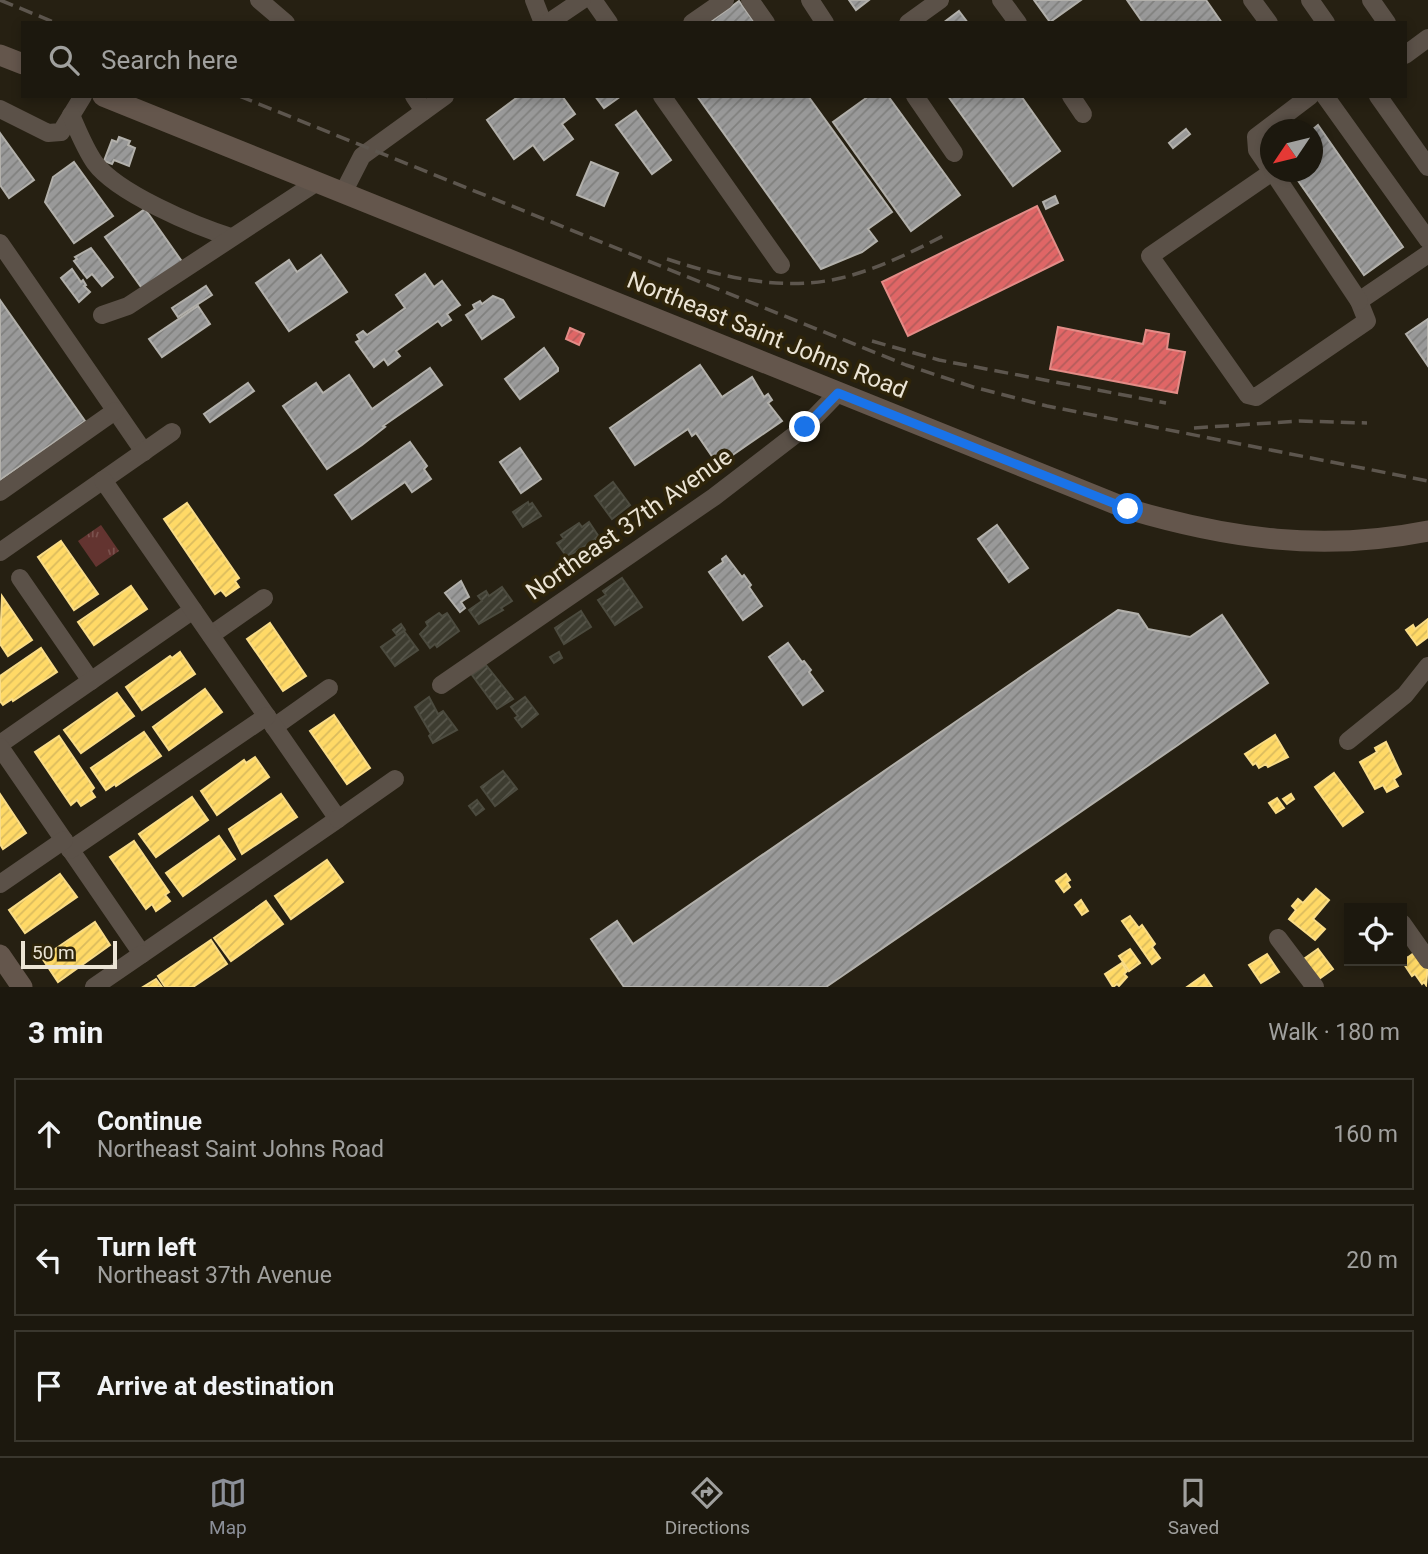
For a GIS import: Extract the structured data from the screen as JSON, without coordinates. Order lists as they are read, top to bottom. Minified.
{"streets":{"main road":["Northeast Saint Johns Road"],"street":["Northeast 37th Avenue"]},"crossings":[["Northeast Saint Johns Road","Northeast 37th Avenue"]],"scale_bar":"50 m","north":"bottom left","page":{"search":"Search here","scale":"50 m","heading":["3 min","Walk · 180 m"],"list":[["Continue","Northeast Saint Johns Road","160 m"],["Turn left","Northeast 37th Avenue","20 m"],"Arrive at destination"],"nav":["Map","Directions","Saved"]}}
